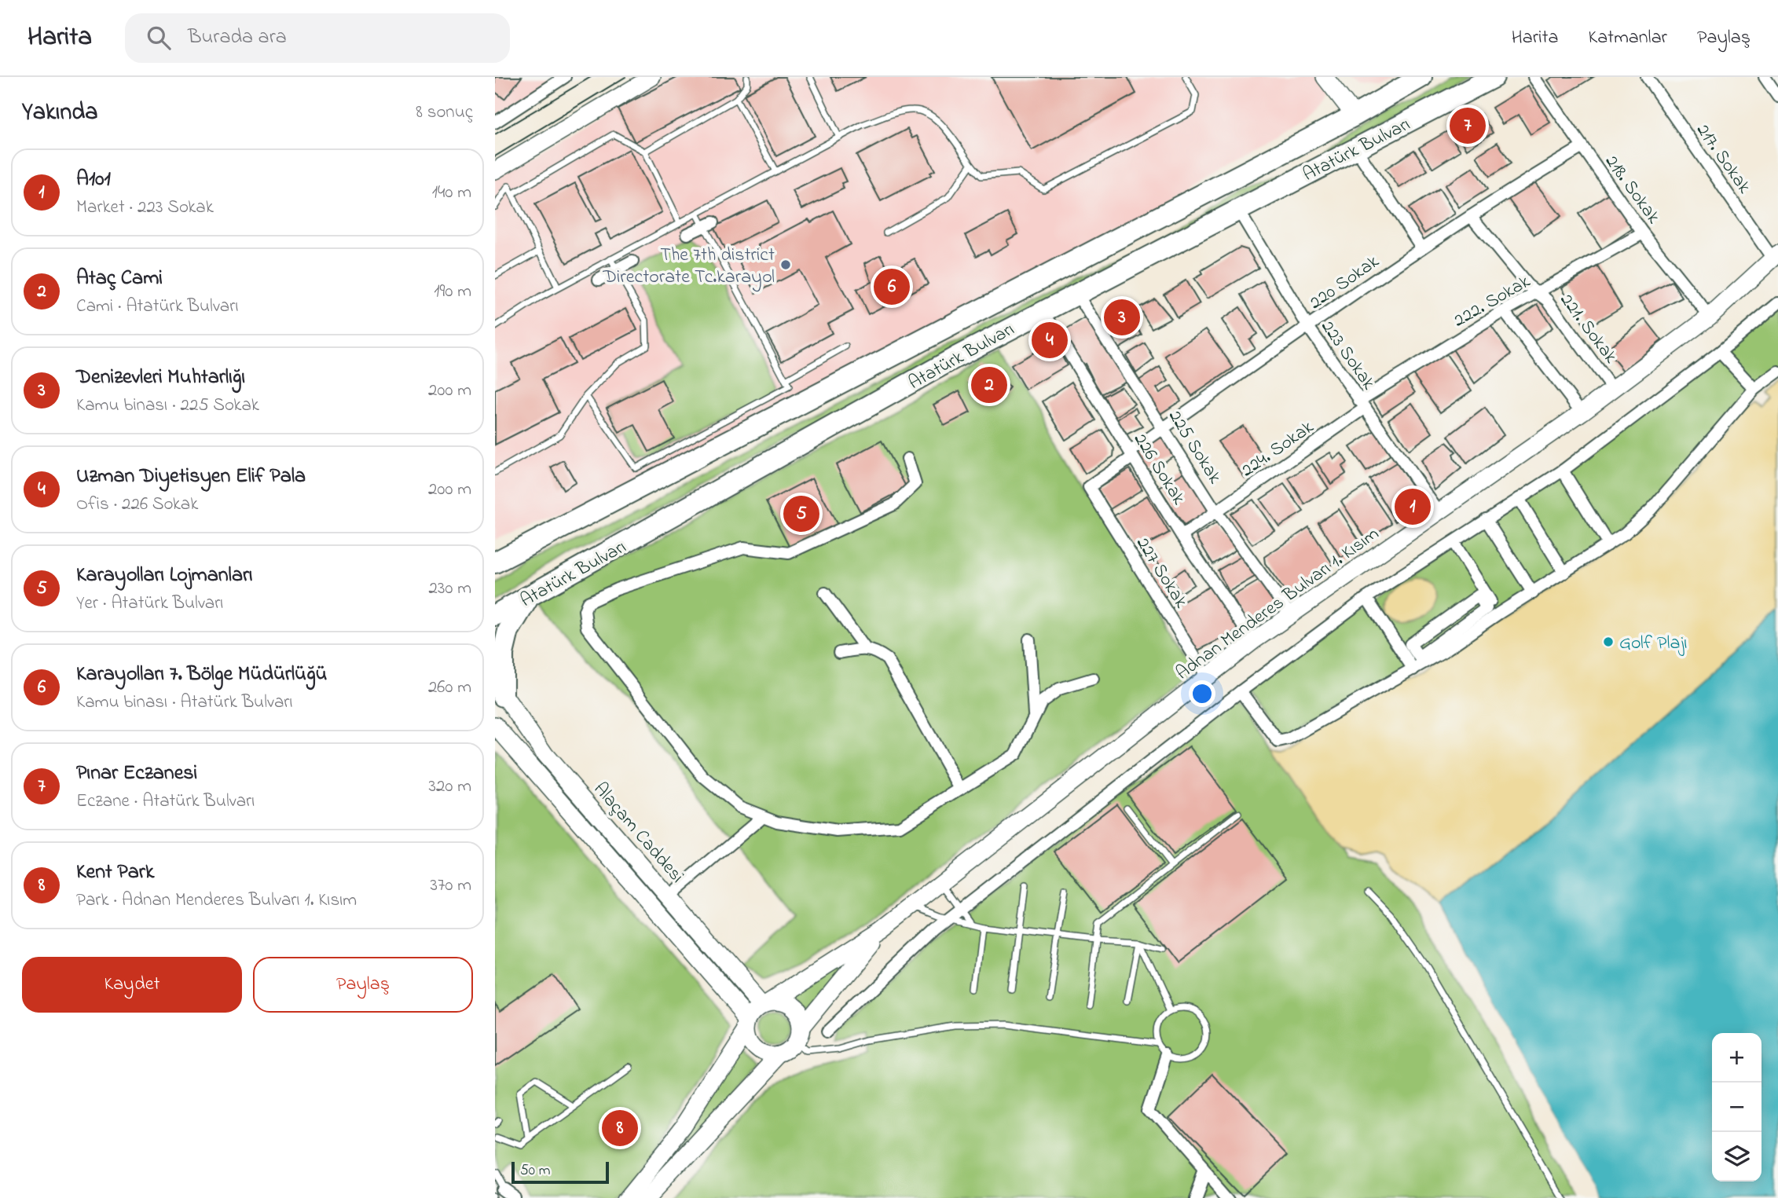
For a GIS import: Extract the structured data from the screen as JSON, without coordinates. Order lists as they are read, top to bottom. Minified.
{"streets":{"highway":["Atatürk Bulvarı"],"main road":["Adnan Menderes Bulvarı 1. Kısım","Alaçam Caddesi"],"street":["217. Sokak","218. Sokak","220 Sokak","222. Sokak","221. Sokak","223 Sokak","225 Sokak","224. Sokak","226 Sokak","227 Sokak"]},"crossings":[["Atatürk Bulvarı","223 Sokak"],["Atatürk Bulvarı","225 Sokak"],["Atatürk Bulvarı","226 Sokak"],["217. Sokak","Adnan Menderes Bulvarı 1. Kısım"],["218. Sokak","220 Sokak"],["218. Sokak","222. Sokak"],["218. Sokak","Adnan Menderes Bulvarı 1. Kısım"],["220 Sokak","221. Sokak"],["220 Sokak","223 Sokak"],["220 Sokak","225 Sokak"],["220 Sokak","226 Sokak"],["220 Sokak","227 Sokak"],["222. Sokak","221. Sokak"],["222. Sokak","223 Sokak"],["222. Sokak","224. Sokak"],["221. Sokak","Adnan Menderes Bulvarı 1. Kısım"],["223 Sokak","224. Sokak"],["223 Sokak","Adnan Menderes Bulvarı 1. Kısım"],["225 Sokak","224. Sokak"],["225 Sokak","Adnan Menderes Bulvarı 1. Kısım"],["224. Sokak","226 Sokak"],["226 Sokak","Adnan Menderes Bulvarı 1. Kısım"],["227 Sokak","Adnan Menderes Bulvarı 1. Kısım"],["Adnan Menderes Bulvarı 1. Kısım","Alaçam Caddesi"]],"places":["The 7th district Directorate Tc.karayol","Golf Plajı"],"scale_bar":"50 m","page":{"header":"Harita","search":"Burada ara","nav":["Harita","Katmanlar","Paylaş"],"heading":["Yakında","8 sonuç"],"pins":["7","6","3","4","2","1","5","8"],"list":[{"mark":"1","name":"A101","note":"Market · 223 Sokak","value":"140 m"},{"mark":"2","name":"Ataç Cami","note":"Cami · Atatürk Bulvarı","value":"190 m"},{"mark":"3","name":"Denizevleri Muhtarlığı","note":"Kamu binası · 225 Sokak","value":"200 m"},{"mark":"4","name":"Uzman Diyetisyen Elif Pala","note":"Ofis · 226 Sokak","value":"200 m"},{"mark":"5","name":"Karayolları Lojmanları","note":"Yer · Atatürk Bulvarı","value":"230 m"},{"mark":"6","name":"Karayolları 7. Bölge Müdürlüğü","note":"Kamu binası · Atatürk Bulvarı","value":"260 m"},{"mark":"7","name":"Pınar Eczanesi","note":"Eczane · Atatürk Bulvarı","value":"320 m"},{"mark":"8","name":"Kent Park","note":"Park · Adnan Menderes Bulvarı 1. Kısım","value":"370 m"}],"buttons":["Kaydet","Paylaş"],"map_buttons":["+","−"],"scale":"50 m"}}
